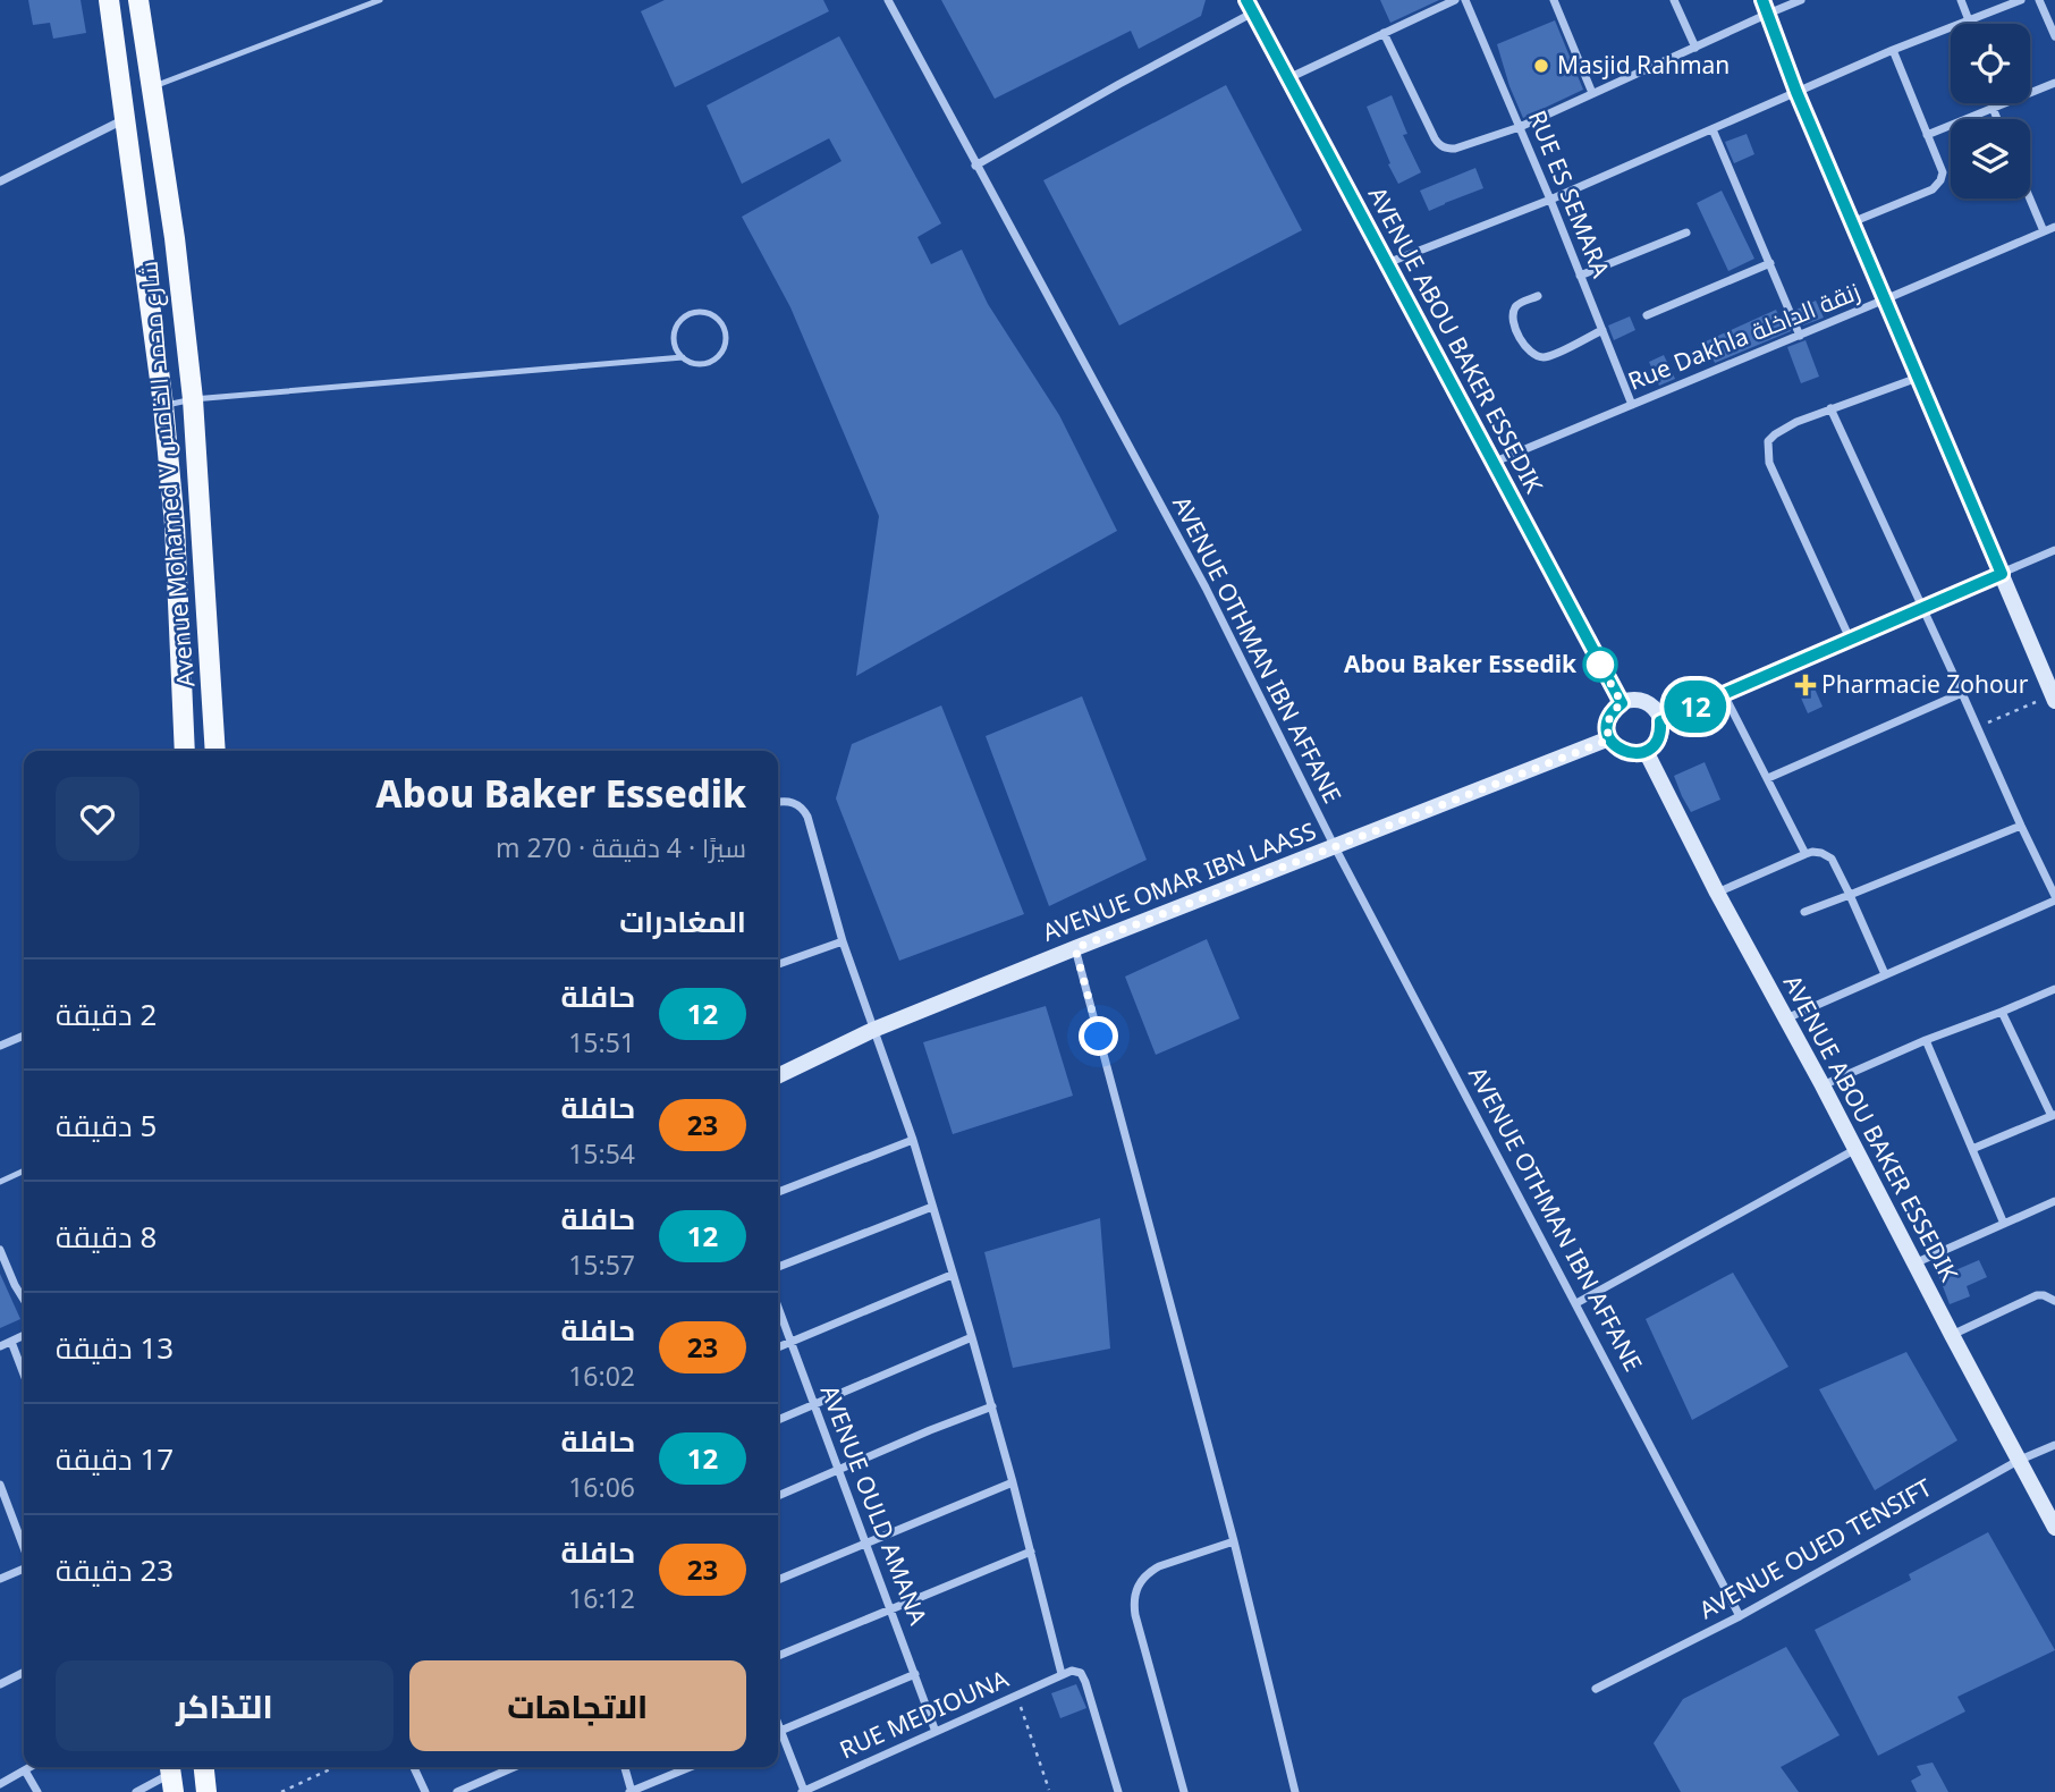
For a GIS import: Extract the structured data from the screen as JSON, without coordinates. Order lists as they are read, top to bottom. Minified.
{"streets":{"main road":["Avenue Mohamed V شارع محمد الخامس"],"street":["RUE ES SEMARA","Rue Dakhla زنقة الداخلة","AVENUE ABOU BAKER ESSEDIK","AVENUE OTHMAN IBN AFFANE","AVENUE OMAR IBN LAASS","AVENUE OULD AMANA","AVENUE OUED TENSIFT","RUE MEDIOUNA"]},"crossings":[["RUE ES SEMARA","Rue Dakhla زنقة الداخلة"],["Rue Dakhla زنقة الداخلة","AVENUE ABOU BAKER ESSEDIK"],["AVENUE ABOU BAKER ESSEDIK","AVENUE OMAR IBN LAASS"],["AVENUE ABOU BAKER ESSEDIK","AVENUE OUED TENSIFT"],["AVENUE OTHMAN IBN AFFANE","AVENUE OMAR IBN LAASS"],["AVENUE OTHMAN IBN AFFANE","AVENUE OUED TENSIFT"],["AVENUE OULD AMANA","RUE MEDIOUNA"]],"places":{"other":["Masjid Rahman","Abou Baker Essedik"],"health":["Pharmacie Zohour"]},"lines":["bus line 12"],"page":{"on_map":"12","heading":[["Abou Baker Essedik","سيرًا · 4 دقيقة · 270 m"],"المغادرات"],"list":[{"mark":"12","name":"حافلة","note":"15:51","value":"2 دقيقة"},{"mark":"23","name":"حافلة","note":"15:54","value":"5 دقيقة"},{"mark":"12","name":"حافلة","note":"15:57","value":"8 دقيقة"},{"mark":"23","name":"حافلة","note":"16:02","value":"13 دقيقة"},{"mark":"12","name":"حافلة","note":"16:06","value":"17 دقيقة"},{"mark":"23","name":"حافلة","note":"16:12","value":"23 دقيقة"}],"buttons":["الاتجاهات","التذاكر"]}}
